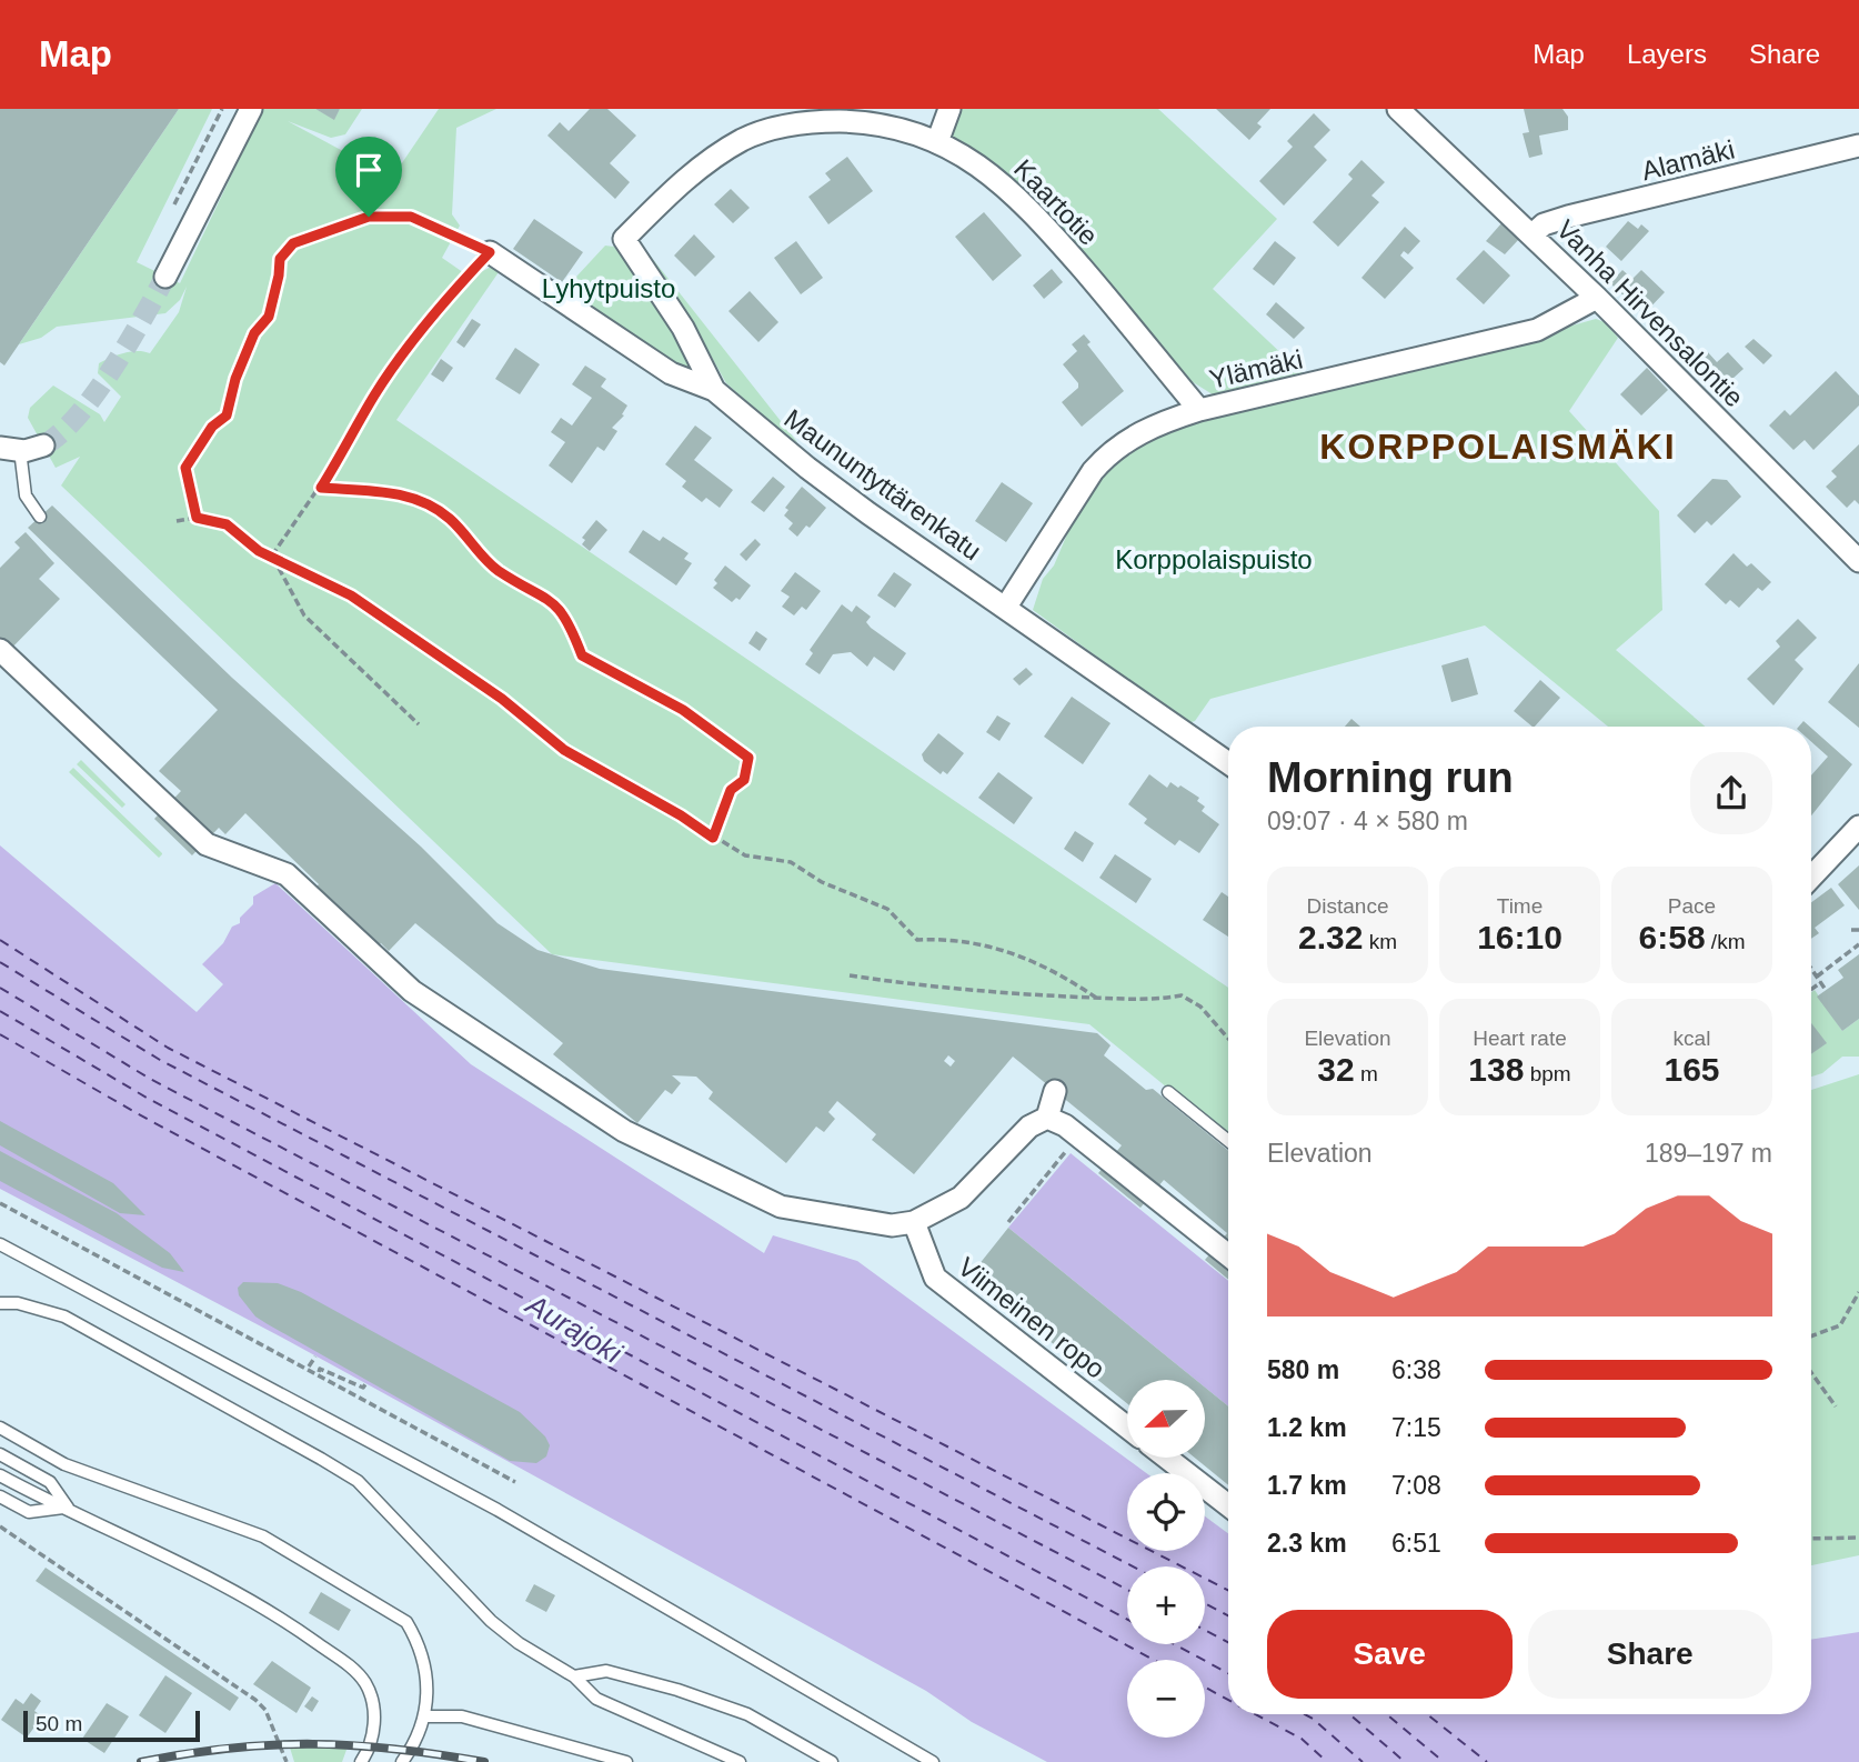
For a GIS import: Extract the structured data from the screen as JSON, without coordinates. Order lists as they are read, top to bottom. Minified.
{"streets":{"street":["Alamäki","Kaartotie","Vanha Hirvensalontie","Ylämäki","Maununtyttärenkatu","Viimeinen ropo"]},"crossings":[["Alamäki","Vanha Hirvensalontie"],["Kaartotie","Ylämäki"],["Kaartotie","Maununtyttärenkatu"],["Vanha Hirvensalontie","Ylämäki"],["Ylämäki","Maununtyttärenkatu"]],"districts":["KORPPOLAISMÄKI"],"water":["Aurajoki"],"parks":["Lyhytpuisto","Korppolaispuisto"],"scale_bar":"50 m","north":"left","page":{"header":"Map","nav":["Map","Layers","Share"],"heading":["Morning run","09:07 · 4 × 580 m"],"stats":[["Distance","2.32 km"],["Time","16:10"],["Pace","6:58 /km"],["Elevation","32 m"],["Heart rate","138 bpm"],["kcal","165"]],"chart":["Elevation","189–197 m"],"list":[{"name":"580 m","note":"6:38"},{"name":"1.2 km","note":"7:15"},{"name":"1.7 km","note":"7:08"},{"name":"2.3 km","note":"6:51"}],"map_buttons":["+","−"],"buttons":["Save","Share"],"scale":"50 m"}}
